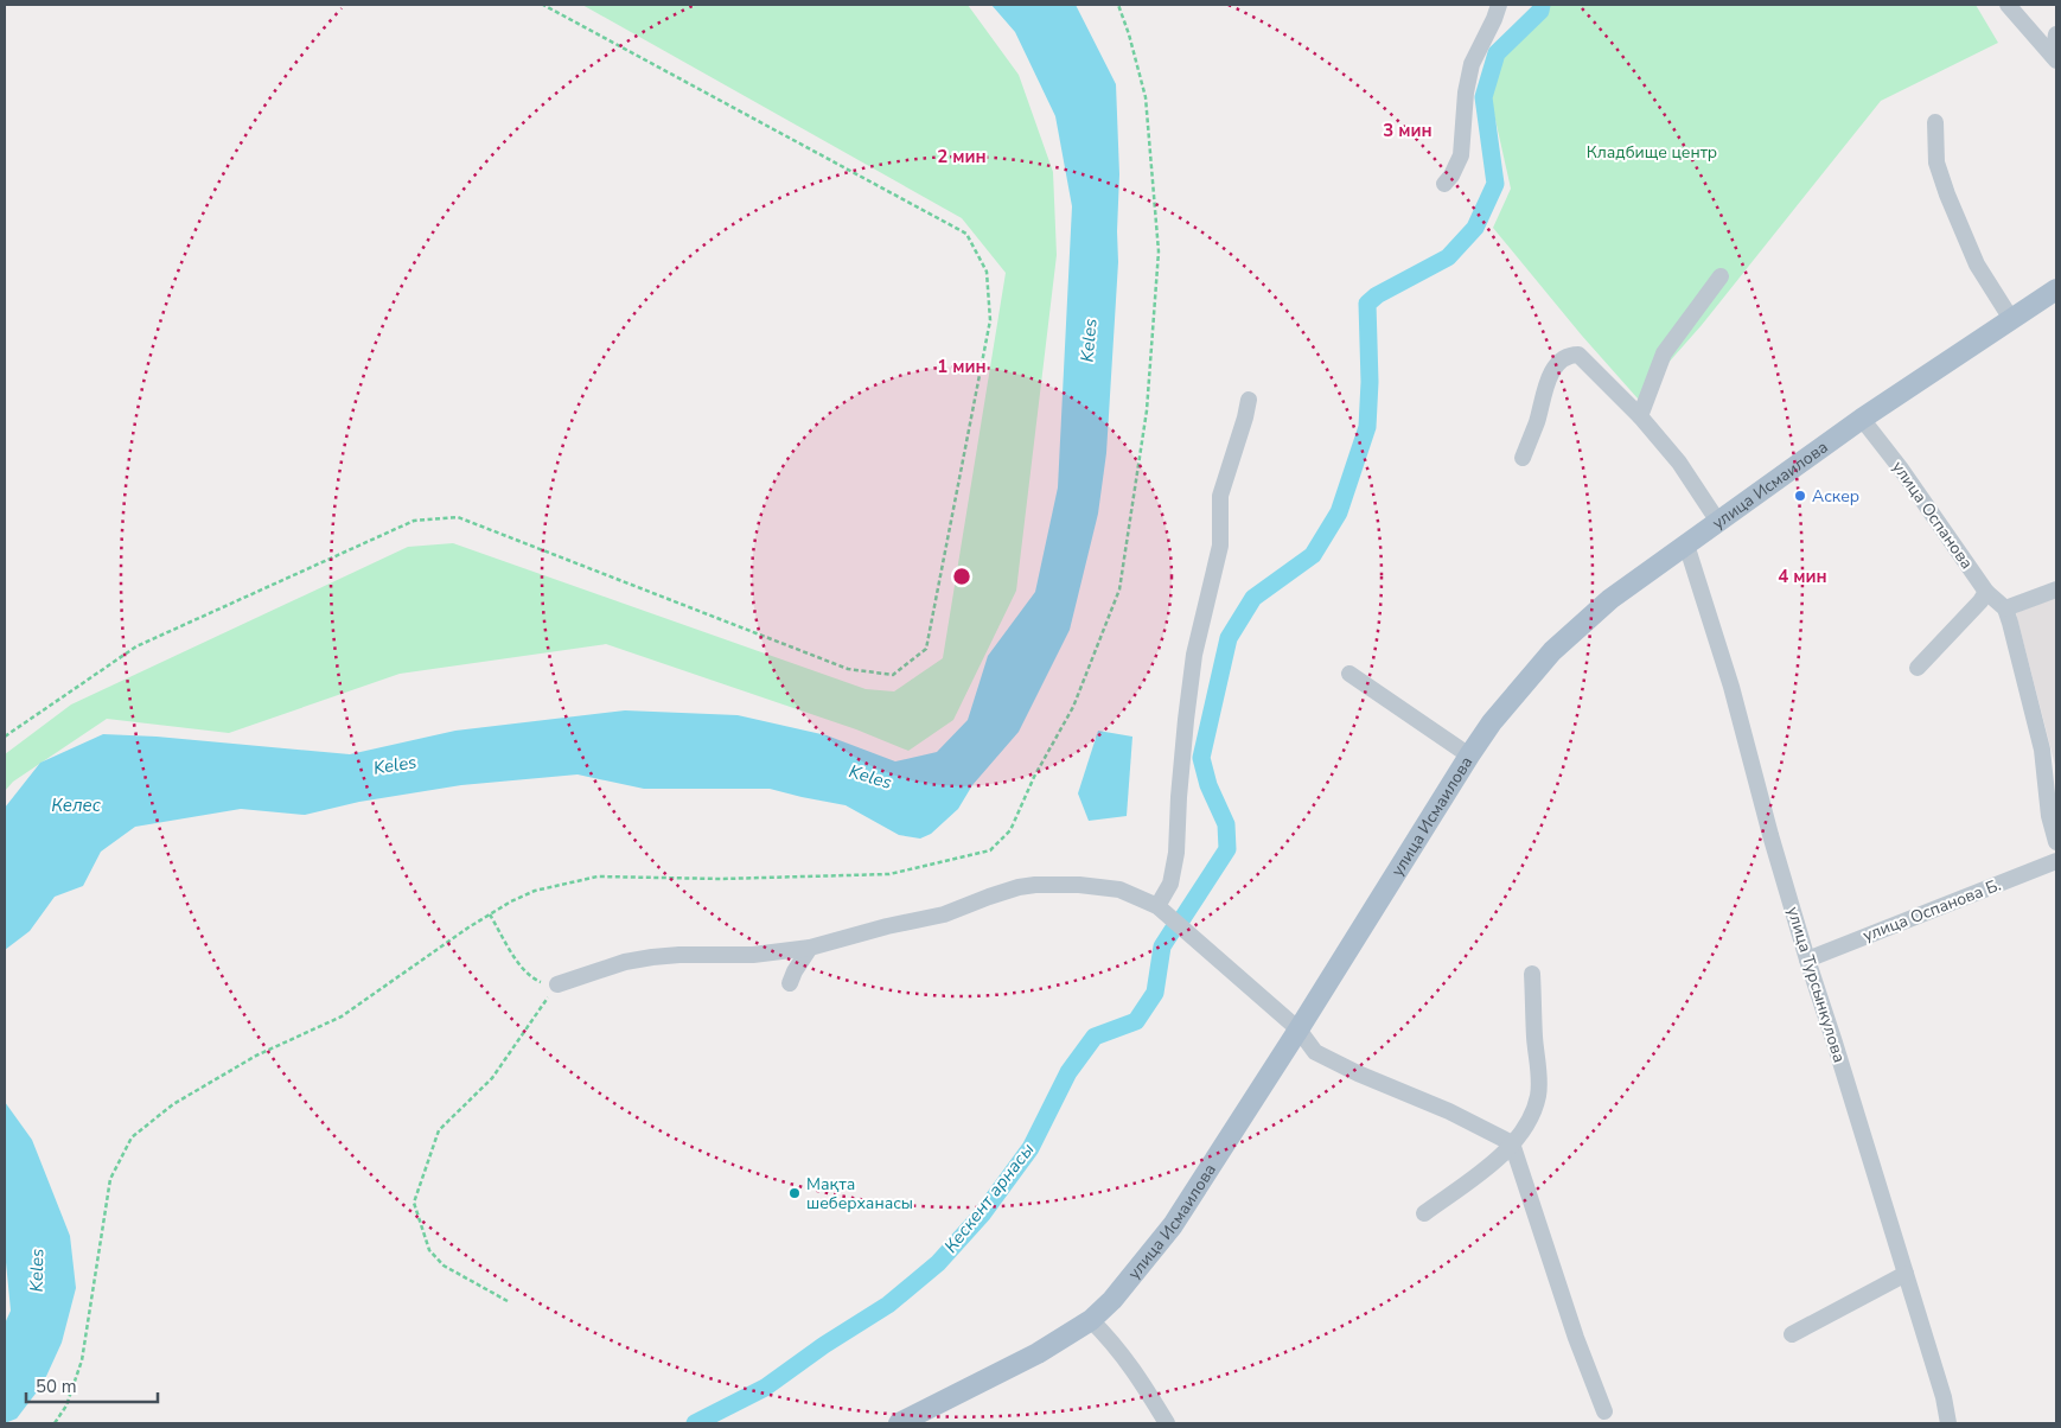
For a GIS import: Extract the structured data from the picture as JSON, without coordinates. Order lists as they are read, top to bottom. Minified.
{"streets":{"main road":["улица Исмаилова"],"street":["улица Оспанова","улица Оспанова Б.","улица Турсынкулова"]},"crossings":[["улица Исмаилова","улица Оспанова"],["улица Исмаилова","улица Турсынкулова"],["улица Оспанова Б.","улица Турсынкулова"]],"water":["Keles","Келес","Кескент арнасы"],"parks":["Кладбище центр"],"places":["Аскер","Мақта шеберханасы"],"scale_bar":"50 m","rings":["3 мин","2 мин","1 мин","4 мин"]}
